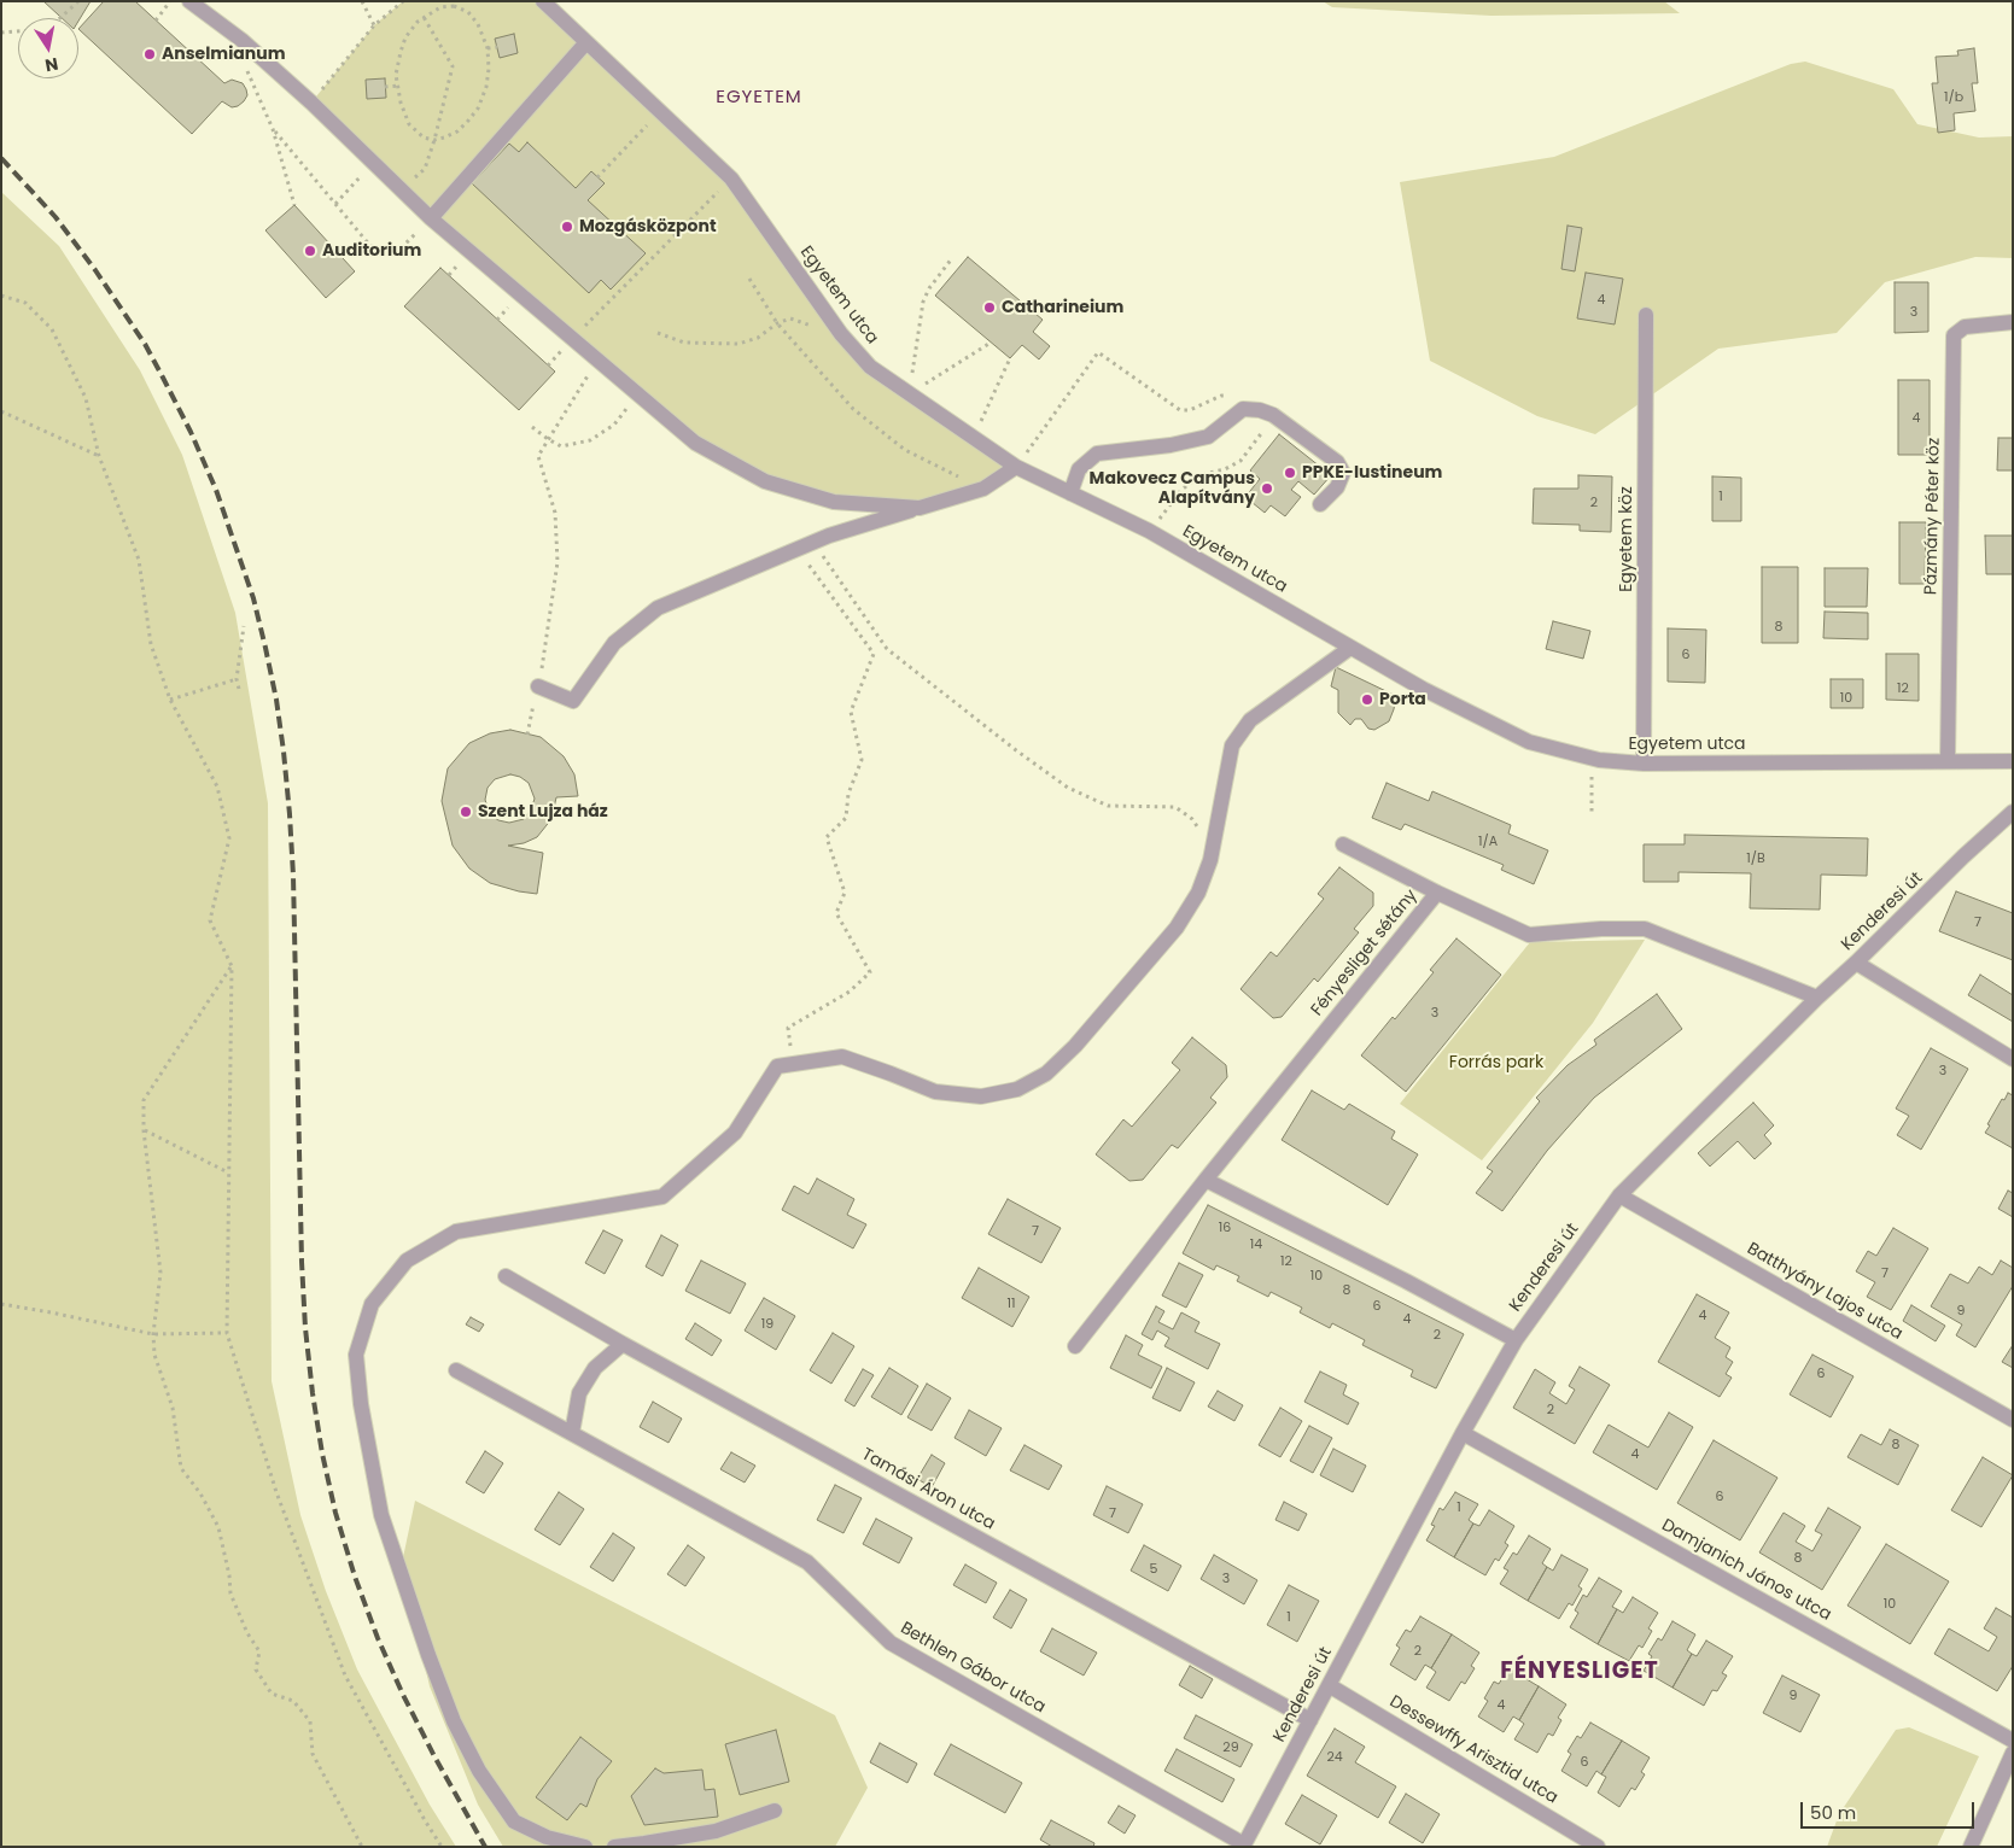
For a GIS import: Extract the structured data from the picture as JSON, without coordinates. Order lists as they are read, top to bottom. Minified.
{"streets":{"street":["Egyetem utca","Pázmány Péter köz","Egyetem köz","Kenderesi út","Fényesliget sétány","Batthyány Lajos utca","Tamási Áron utca","Damjanich János utca","Bethlen Gábor utca","Dessewffy Arisztid utca"]},"crossings":[["Egyetem utca","Pázmány Péter köz"],["Egyetem utca","Egyetem köz"],["Kenderesi út","Fényesliget sétány"],["Kenderesi út","Batthyány Lajos utca"],["Kenderesi út","Tamási Áron utca"],["Kenderesi út","Damjanich János utca"],["Kenderesi út","Bethlen Gábor utca"],["Kenderesi út","Dessewffy Arisztid utca"]],"districts":["EGYETEM","FÉNYESLIGET"],"parks":["Forrás park"],"places":["Anselmianum","Mozgásközpont","Auditorium","Catharineium","PPKE-Iustineum","Makovecz Campus Alapítvány","Porta","Szent Lujza ház"],"house_numbers":["1/b","4","3","4","1","2","8","6","12","10","1/A","1/B","7","3","3","16","7","14","12","7","10","8","11","6","9","4","4","19","2","6","2","8","4","6","1","7","8","5","3","10","1","2","9","4","29","24","6"],"scale_bar":"50 m","north":"bottom"}
